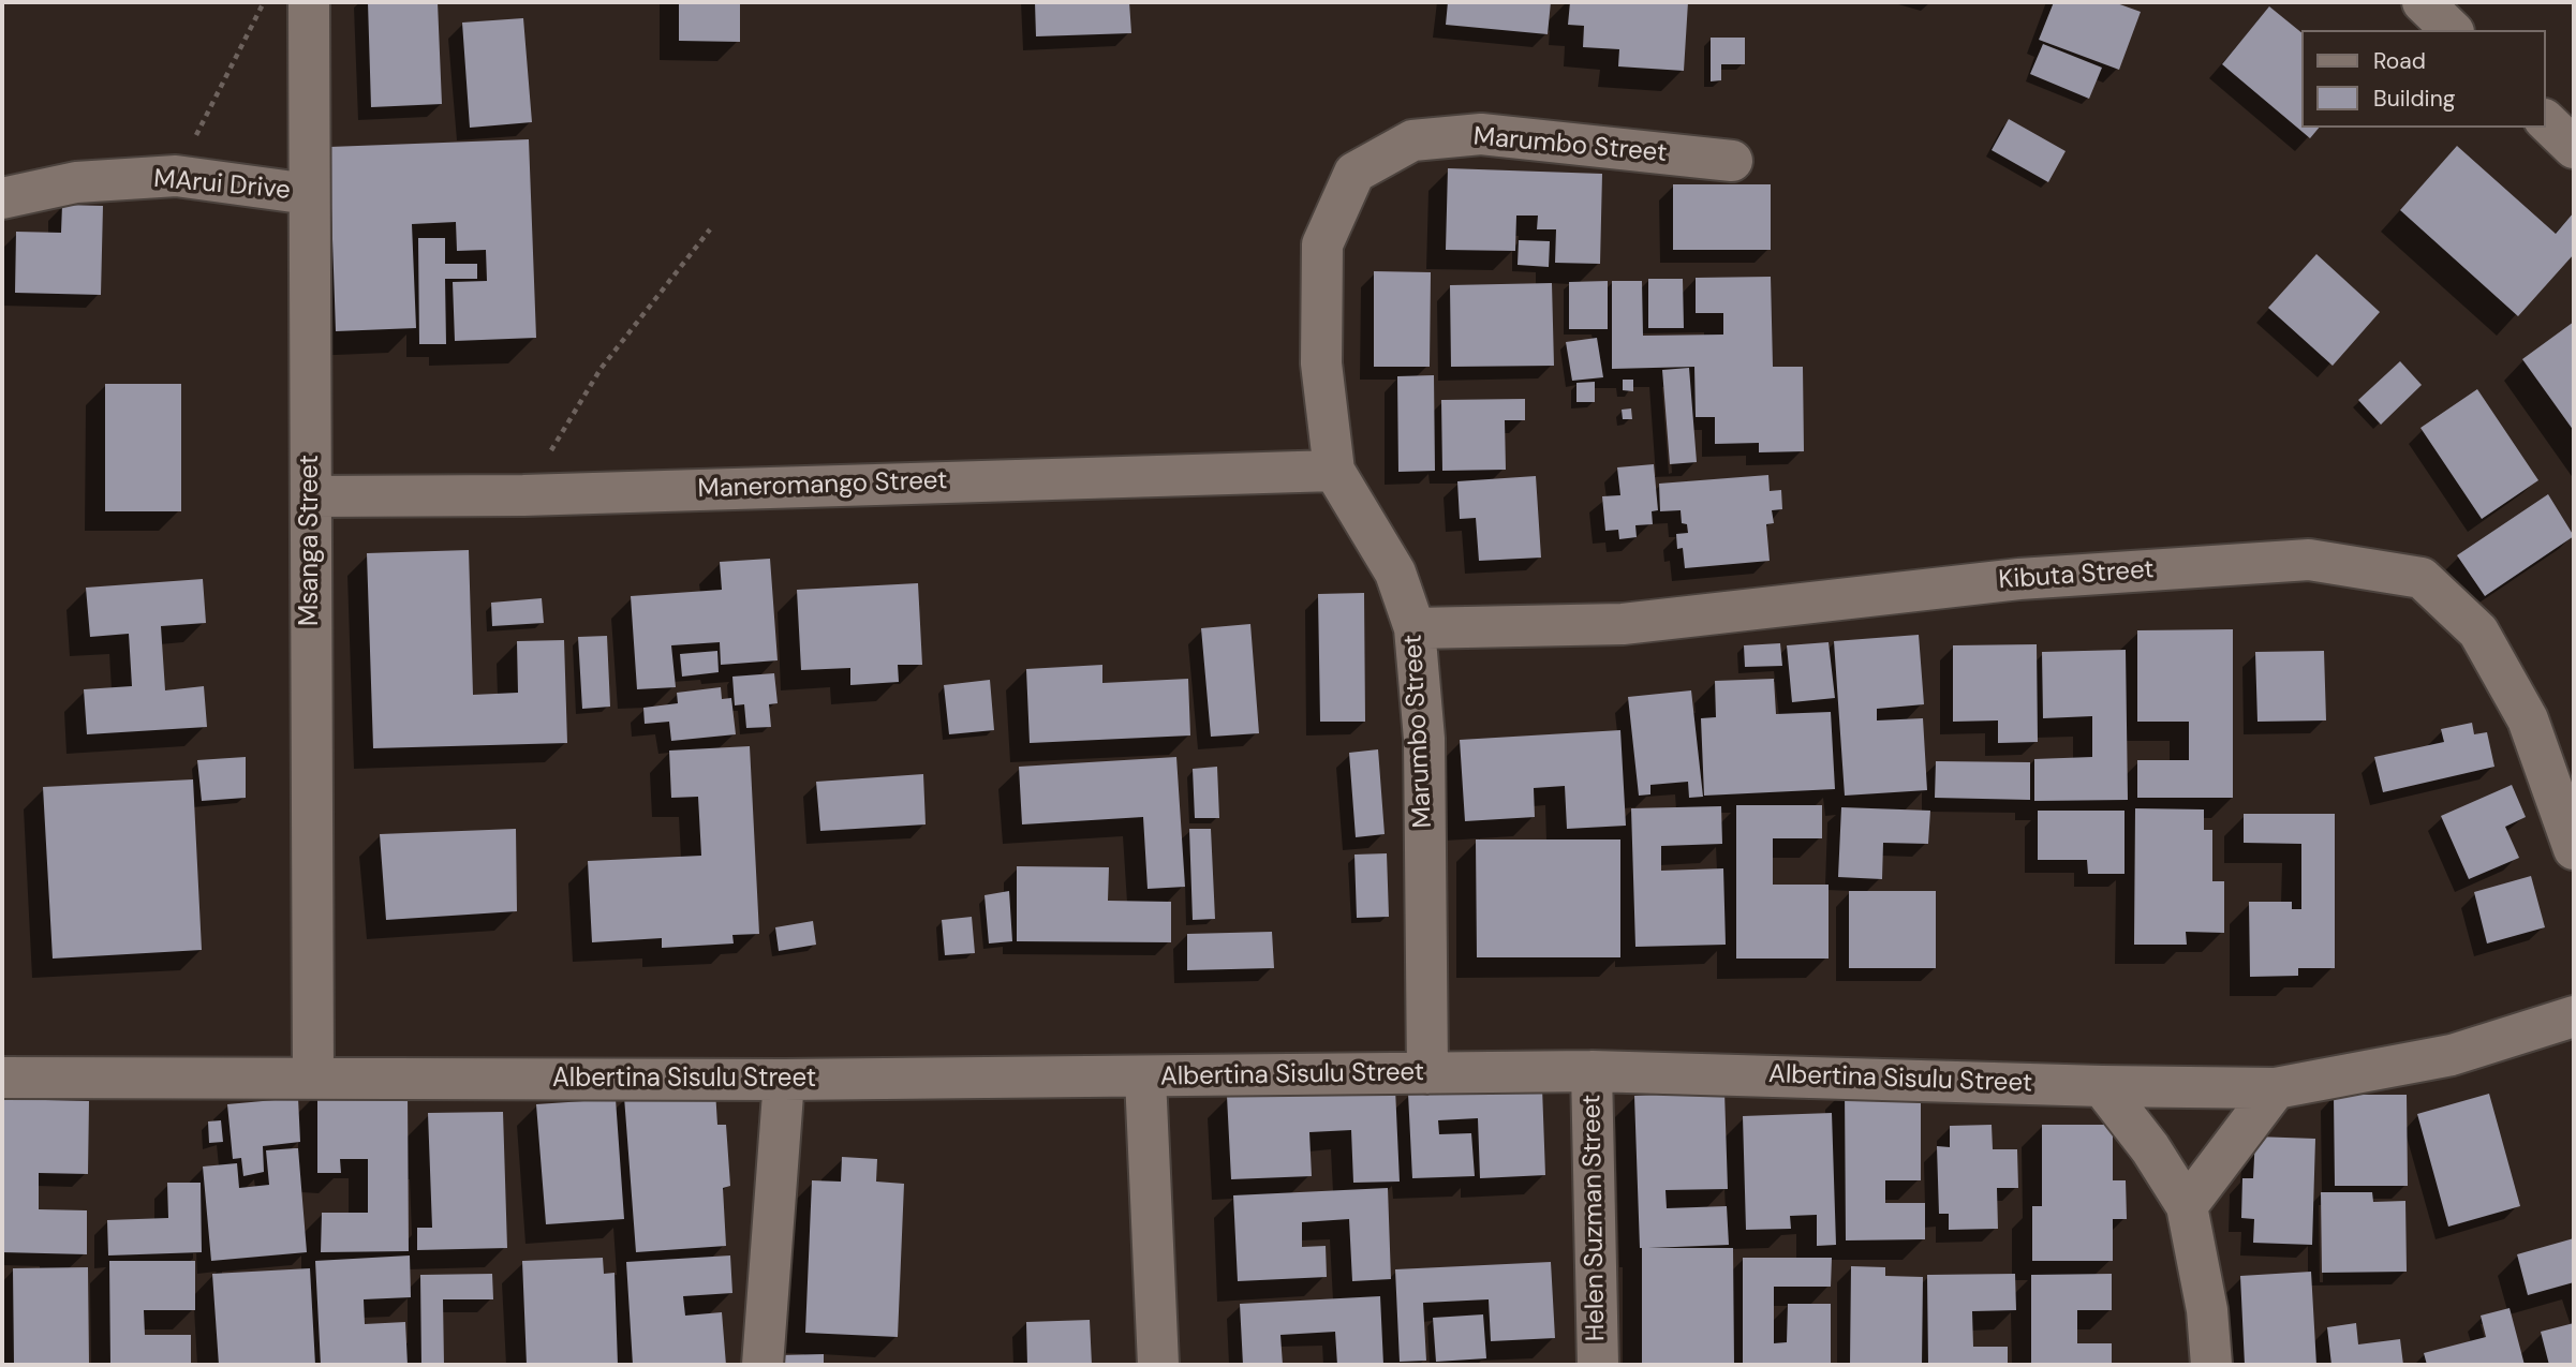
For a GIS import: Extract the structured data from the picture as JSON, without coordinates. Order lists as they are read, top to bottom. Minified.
{"streets":{"street":["Marumbo Street","MArui Drive","Maneromango Street","Msanga Street","Kibuta Street","Albertina Sisulu Street","Helen Suzman Street"]},"crossings":[["Marumbo Street","Maneromango Street"],["Marumbo Street","Kibuta Street"],["Marumbo Street","Albertina Sisulu Street"],["MArui Drive","Msanga Street"],["Maneromango Street","Msanga Street"],["Msanga Street","Albertina Sisulu Street"],["Albertina Sisulu Street","Helen Suzman Street"]],"legend":["Road","Building"]}
